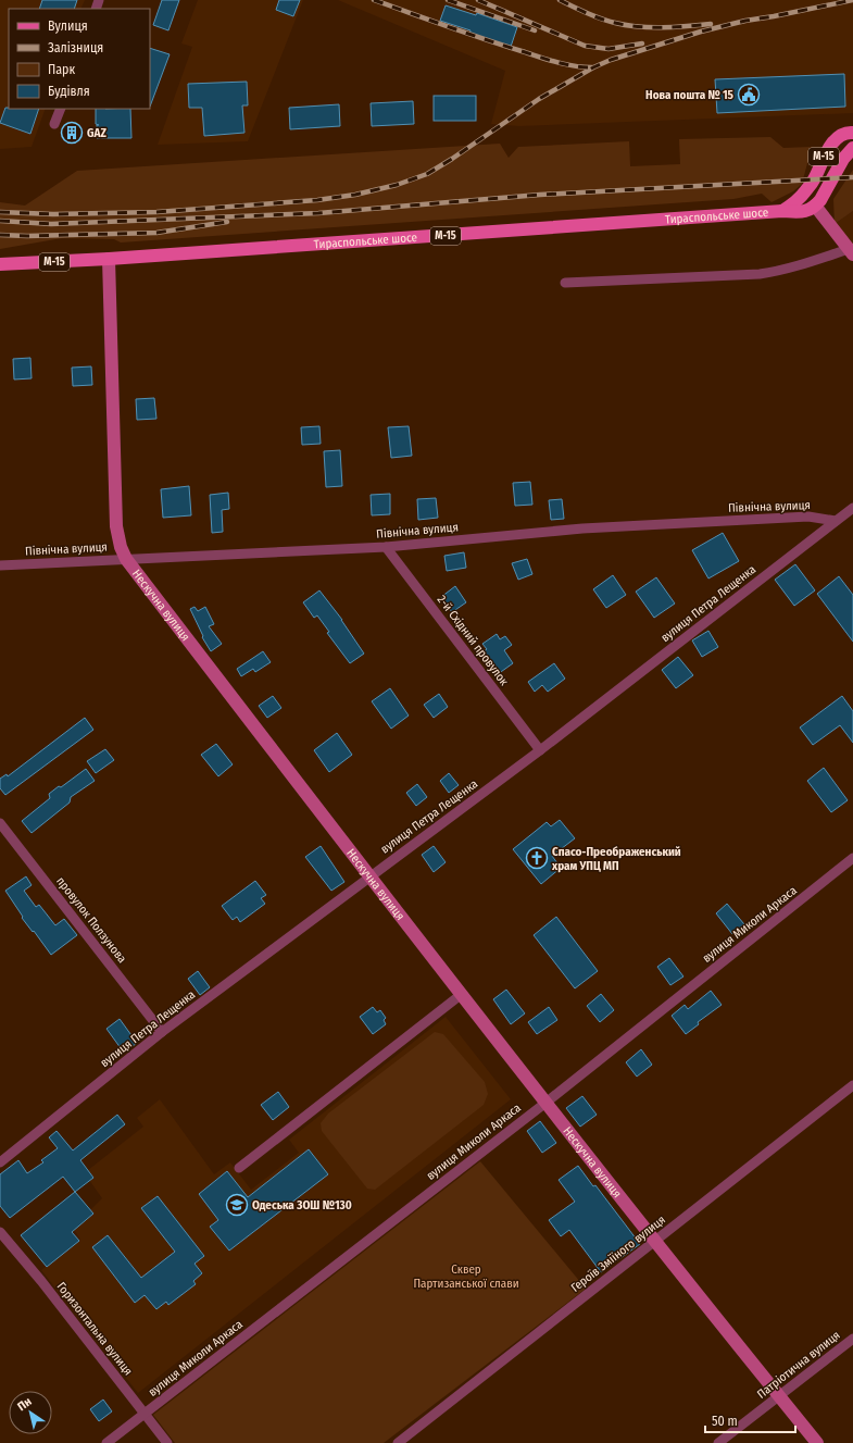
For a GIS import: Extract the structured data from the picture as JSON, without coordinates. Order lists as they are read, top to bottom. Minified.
{"streets":{"main road":["М-15","Тираспольське шосе"],"street":["Північна вулиця","вулиця Петра Лещенка","Нескучна вулиця","2-й Східний провулок","провулок Ползунова","вулиця Миколи Аркаса","Героїв Зміїного вулиця","Горизонтальна вулиця","Патріотична вулиця"]},"crossings":[["М-15","Тираспольське шосе"],["Тираспольське шосе","Нескучна вулиця"],["Північна вулиця","вулиця Петра Лещенка"],["Північна вулиця","Нескучна вулиця"],["Північна вулиця","2-й Східний провулок"],["вулиця Петра Лещенка","Нескучна вулиця"],["вулиця Петра Лещенка","2-й Східний провулок"],["вулиця Петра Лещенка","провулок Ползунова"],["Нескучна вулиця","вулиця Миколи Аркаса"],["Нескучна вулиця","Героїв Зміїного вулиця"],["Нескучна вулиця","Патріотична вулиця"],["вулиця Миколи Аркаса","Горизонтальна вулиця"]],"parks":["Сквер Партизанської слави"],"places":{"public building":["Нова пошта № 15"],"building":["GAZ"],"church":["Спасо-Преображенський храм УПЦ МП"],"school or university":["Одеська ЗОШ №130"]},"legend":["Вулиця","Залізниця","Парк","Будівля"],"scale_bar":"50 m","north":"top left"}
